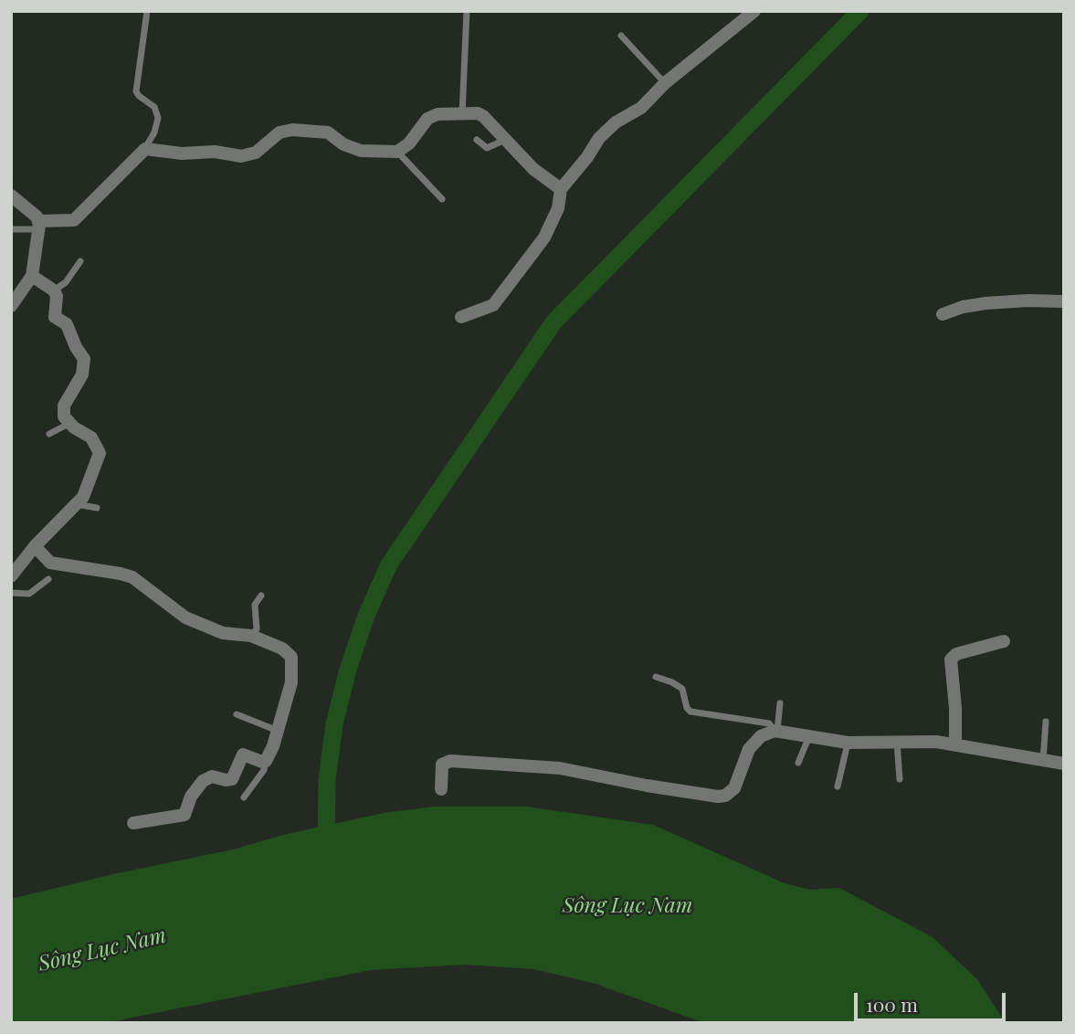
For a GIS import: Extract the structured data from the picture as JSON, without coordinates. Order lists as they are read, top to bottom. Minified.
{"water":["Sông Lục Nam"],"scale_bar":"100 m"}
